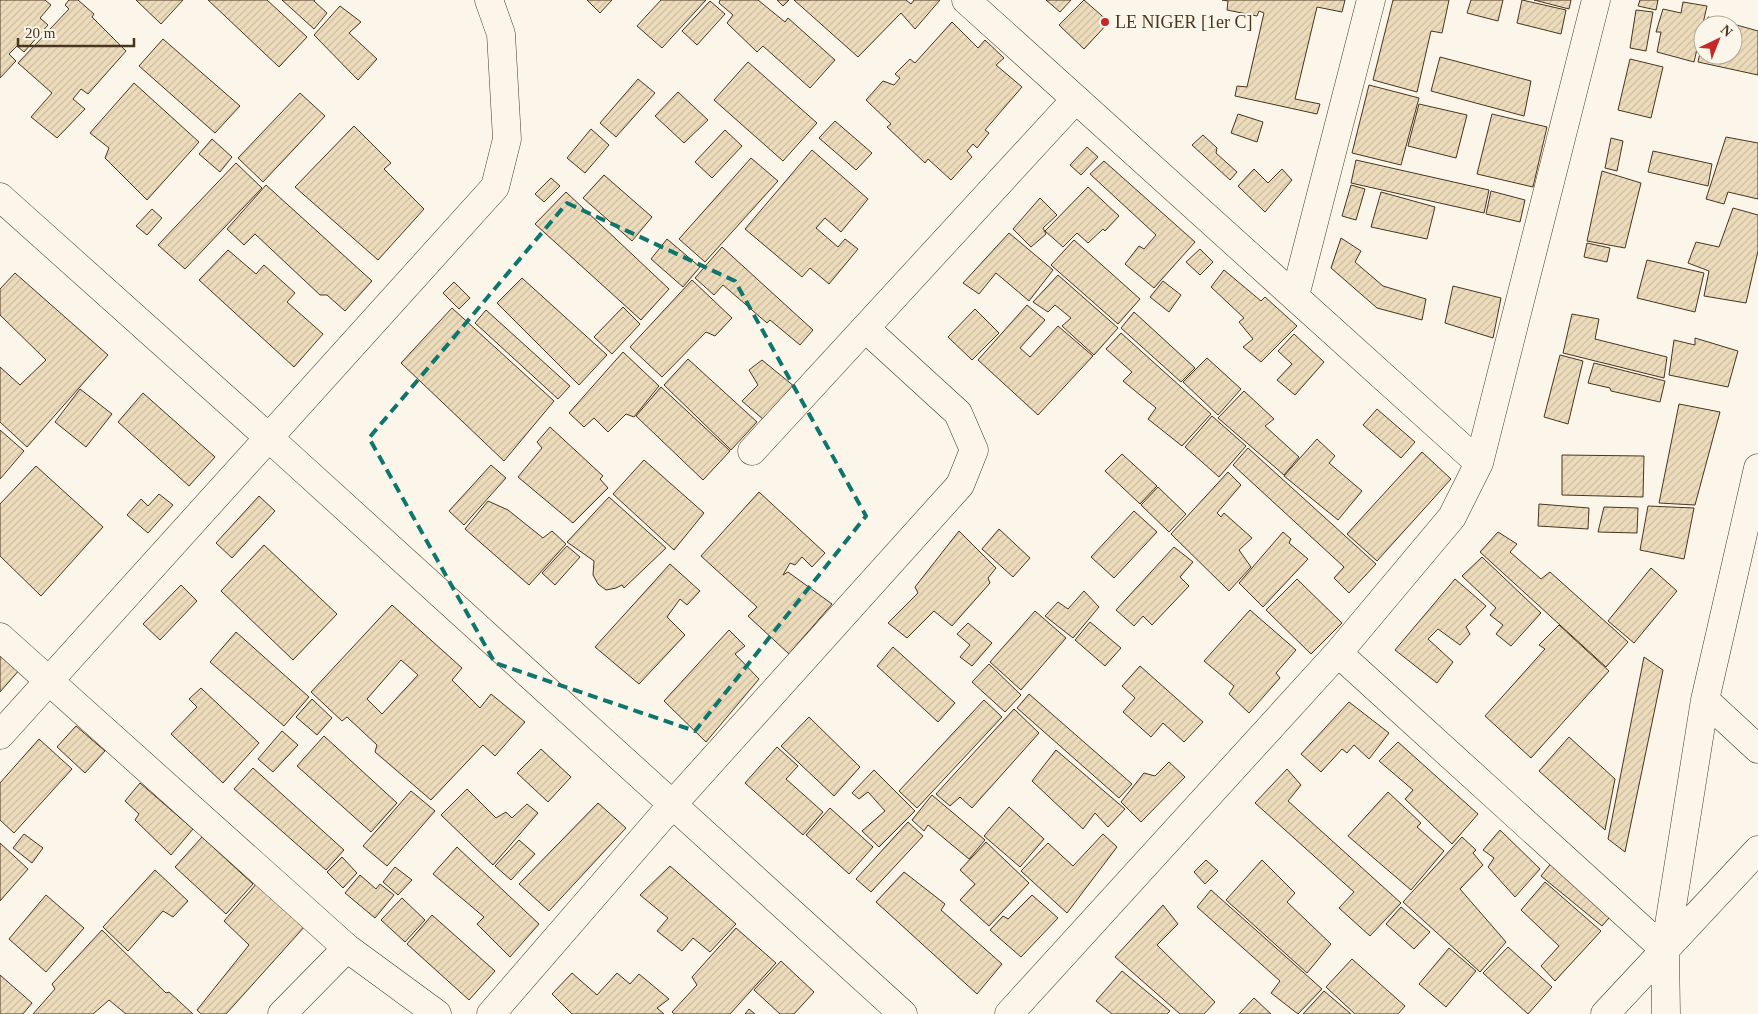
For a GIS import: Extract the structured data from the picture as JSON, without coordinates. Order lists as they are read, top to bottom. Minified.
{"places":["LE NIGER [1er C]"],"scale_bar":"20 m","north":"top right"}
